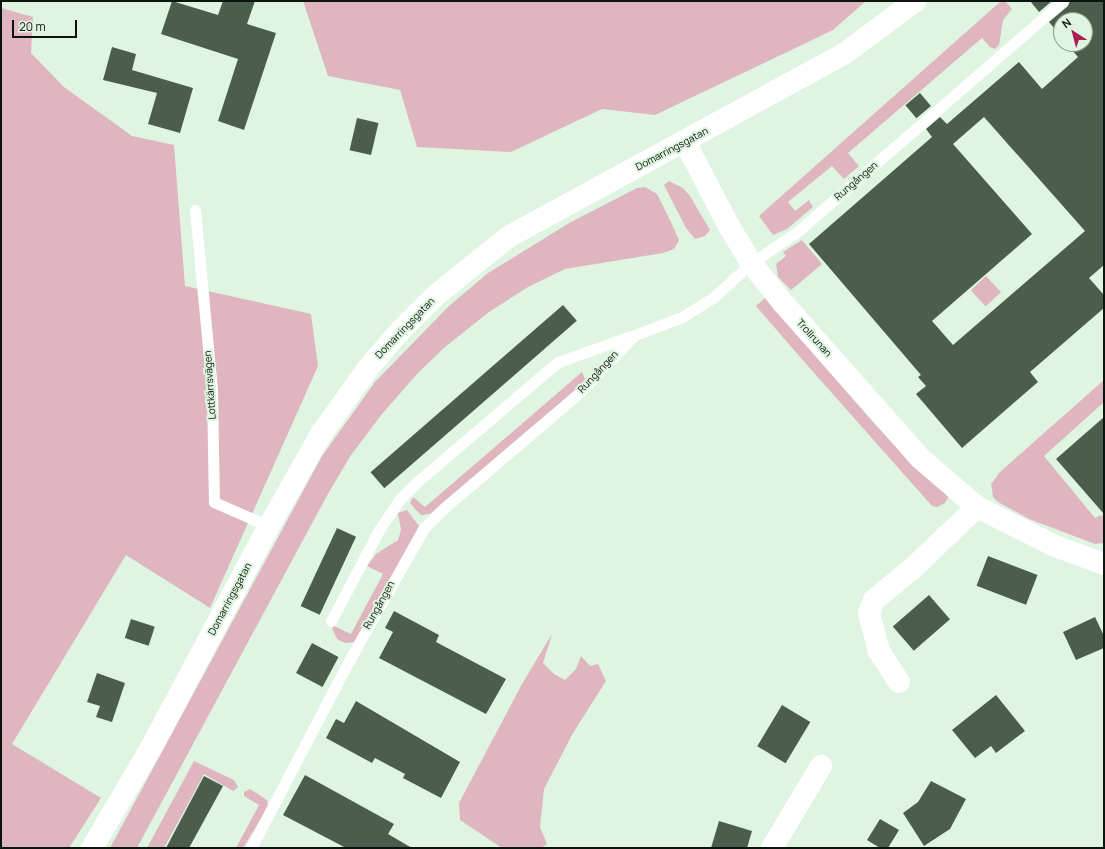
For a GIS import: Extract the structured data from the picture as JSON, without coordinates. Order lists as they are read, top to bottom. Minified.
{"streets":{"street":["Domarringsgatan","Trollrunan"],"lane":["Rungången","Lottkärrsvägen"]},"crossings":[["Domarringsgatan","Trollrunan"],["Domarringsgatan","Lottkärrsvägen"],["Rungången","Trollrunan"]],"scale_bar":"20 m","north":"top left"}
